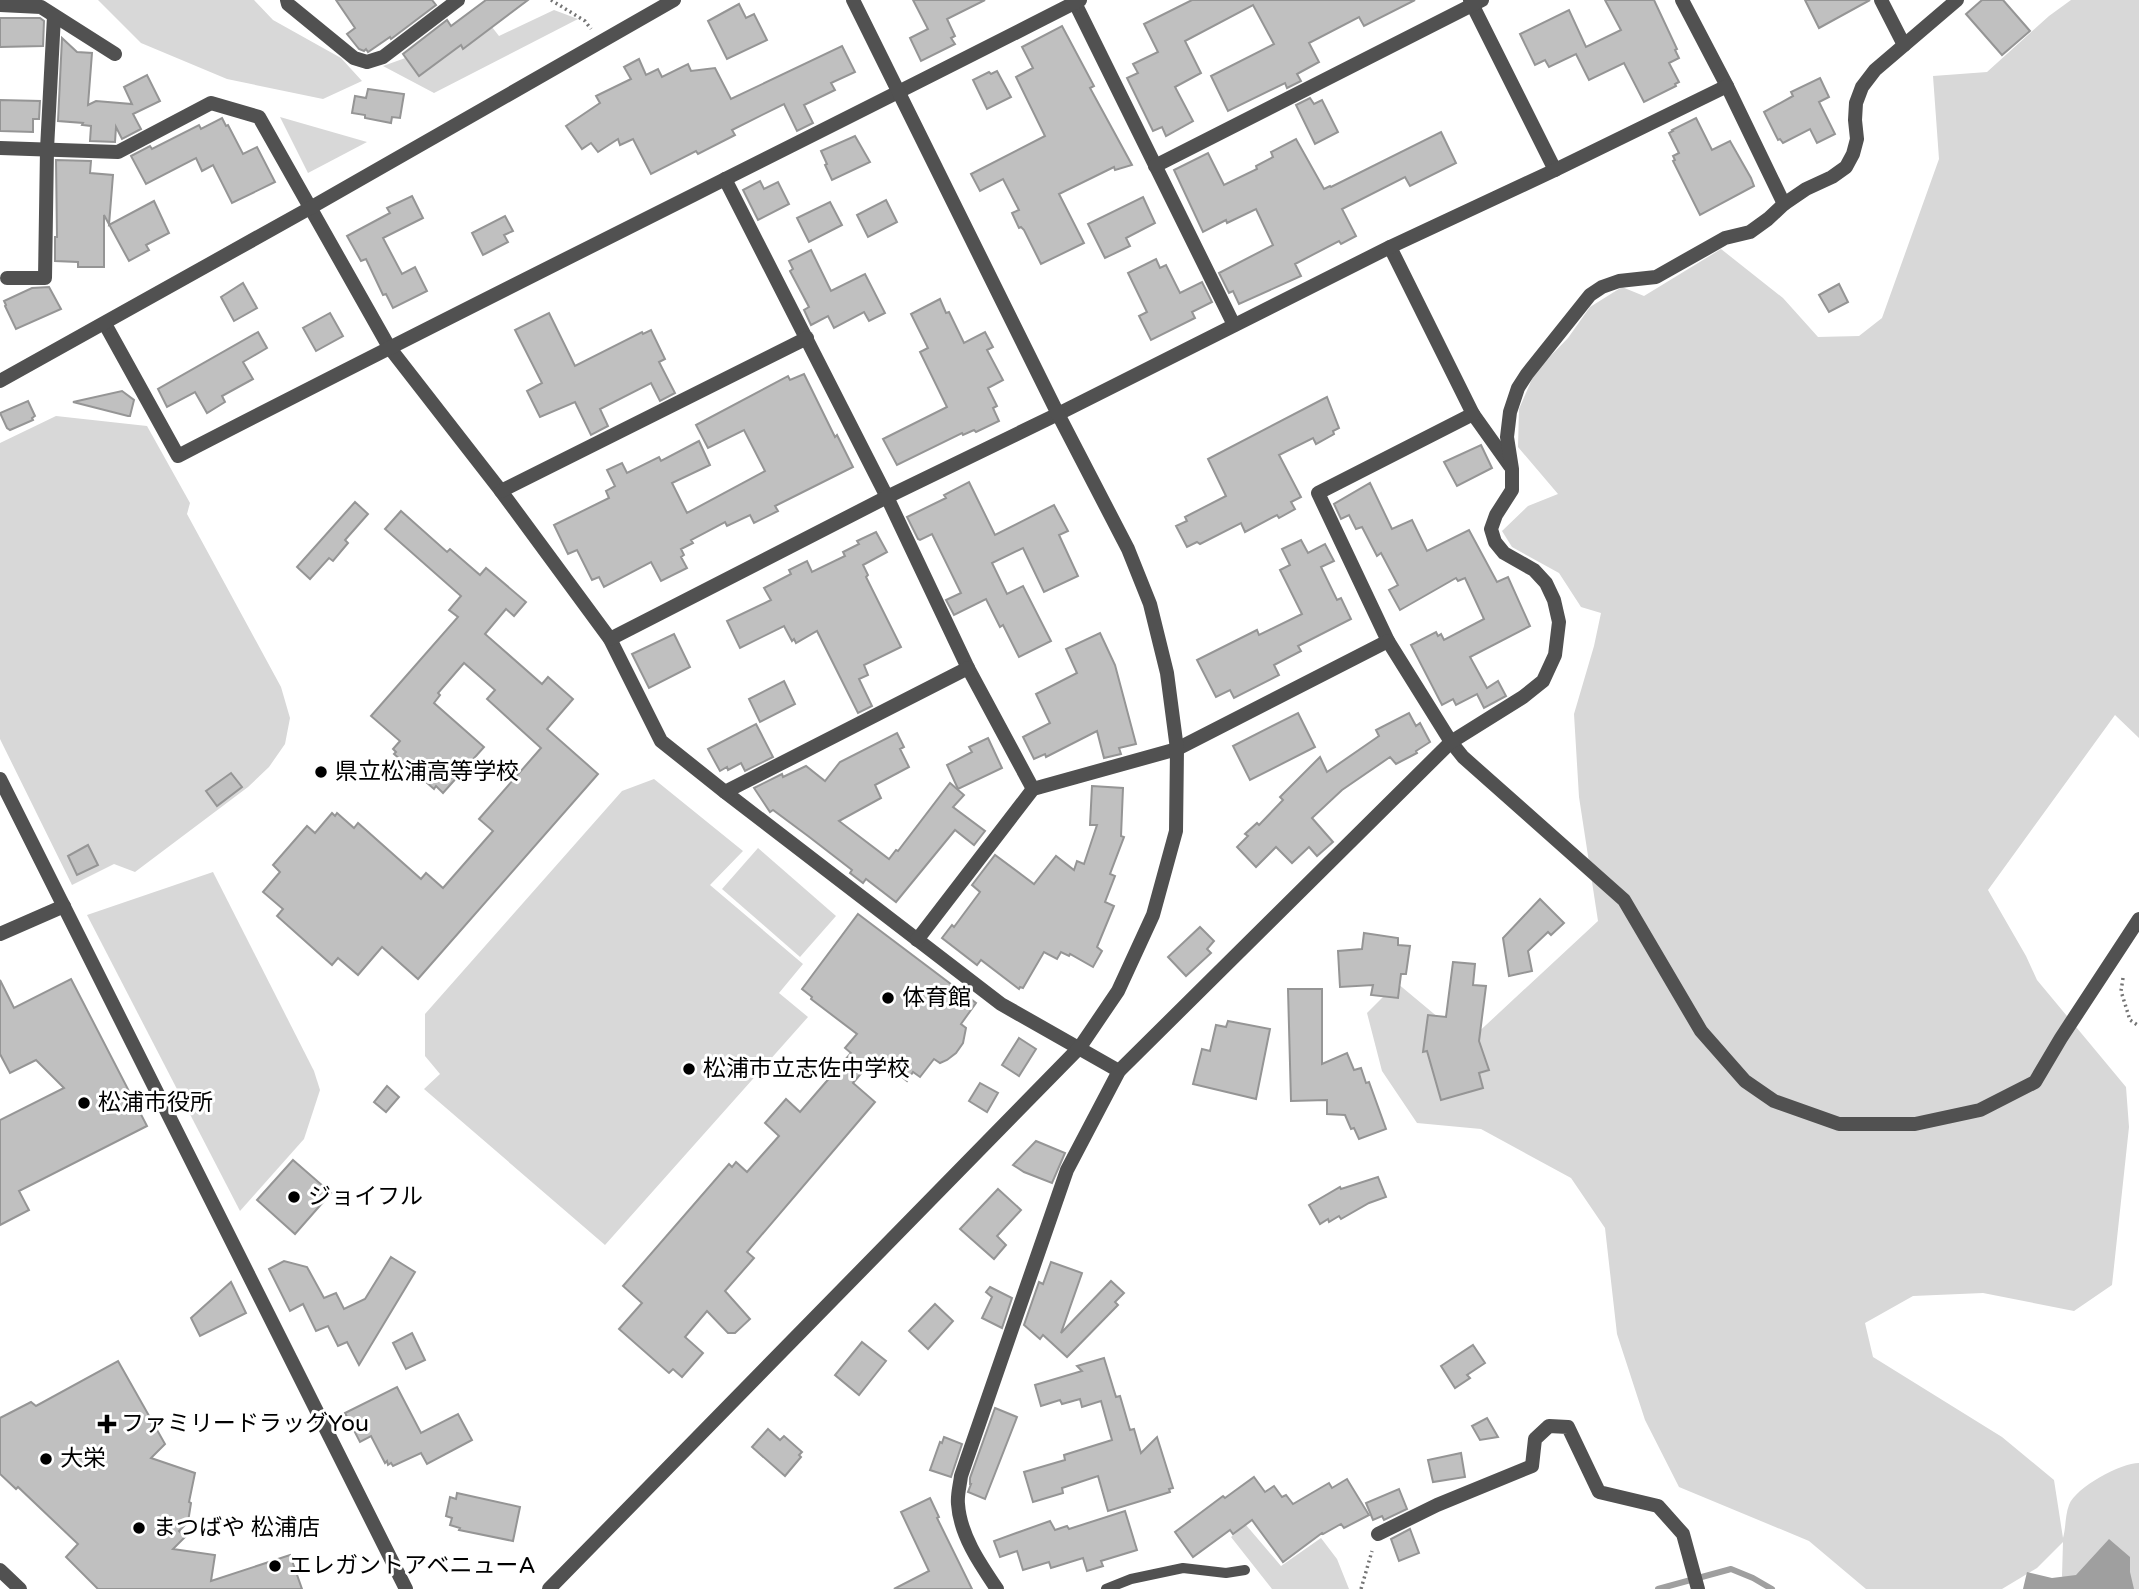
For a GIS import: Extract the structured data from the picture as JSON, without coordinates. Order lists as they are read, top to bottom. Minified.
{"places":{"other":["県立松浦高等学校","体育館","松浦市立志佐中学校","松浦市役所","ジョイフル","大栄","まつばや 松浦店","エレガントアベニューA"],"health":["ファミリードラッグYou"]}}
